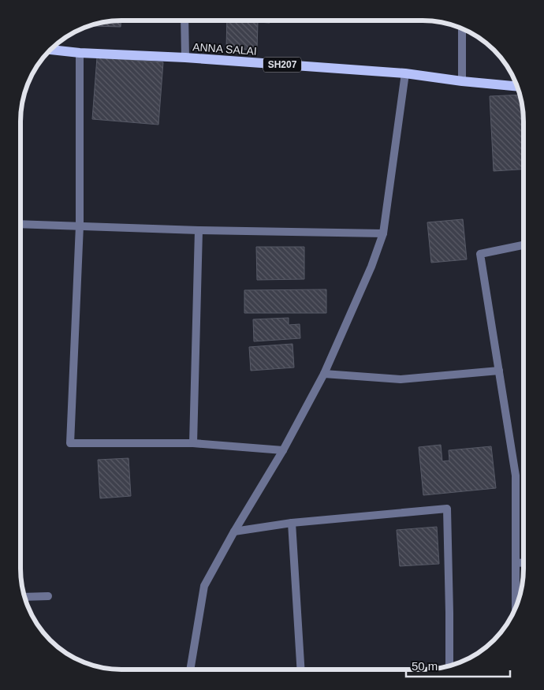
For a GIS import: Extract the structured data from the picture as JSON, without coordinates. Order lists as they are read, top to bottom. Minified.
{"streets":{"main road":["ANNA SALAI","SH207"]},"scale_bar":"50 m"}
